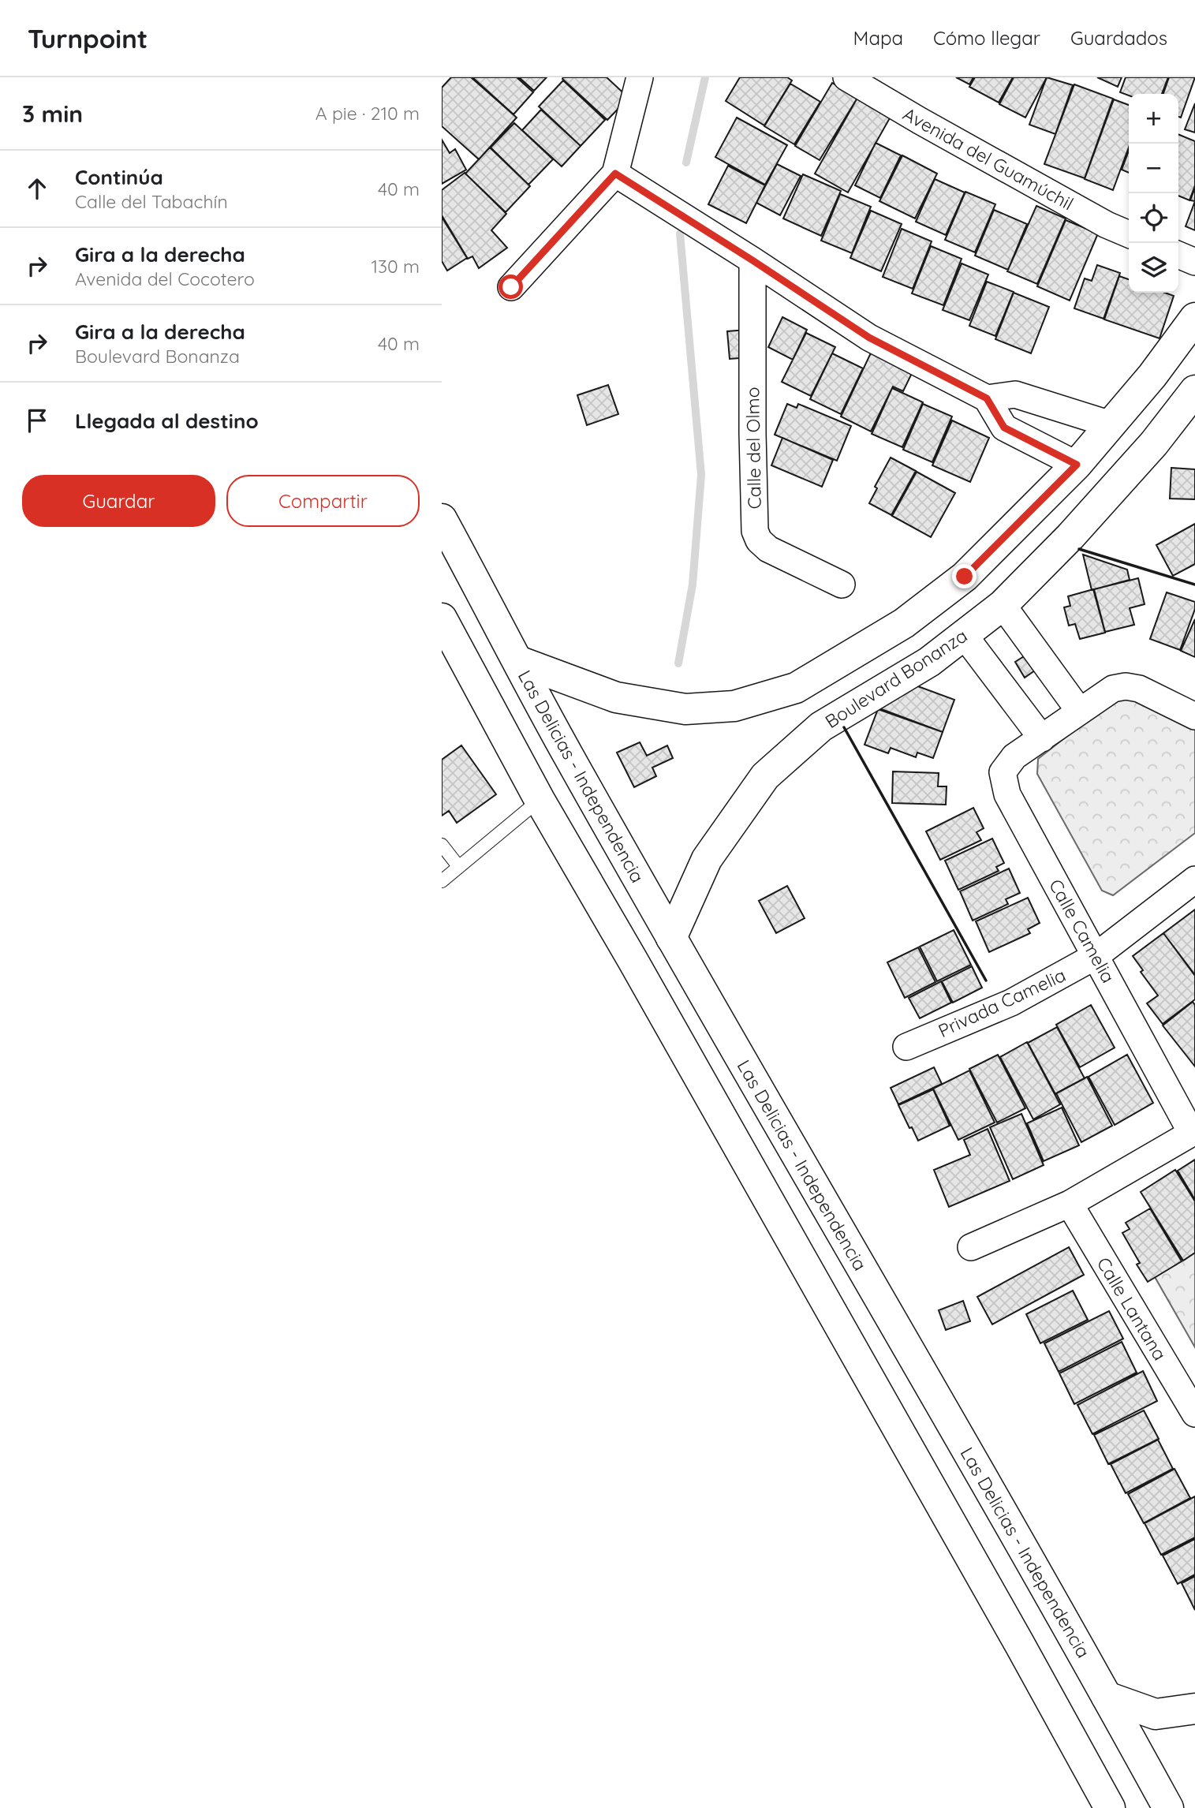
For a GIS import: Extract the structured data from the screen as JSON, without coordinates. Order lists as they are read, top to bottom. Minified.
{"streets":{"main road":["Boulevard Bonanza","Las Delicias - Independencia"],"street":["Avenida del Guamúchil","Calle del Olmo","Calle Camelia","Privada Camelia","Calle Lantana"]},"crossings":[["Boulevard Bonanza","Las Delicias - Independencia"],["Calle Camelia","Privada Camelia"],["Calle Camelia","Calle Lantana"]],"page":{"header":"Turnpoint","nav":["Mapa","Cómo llegar","Guardados"],"heading":["3 min","A pie · 210 m"],"map_buttons":["+","−"],"list":[["Continúa","Calle del Tabachín","40 m"],["Gira a la derecha","Avenida del Cocotero","130 m"],["Gira a la derecha","Boulevard Bonanza","40 m"],"Llegada al destino"],"buttons":["Guardar","Compartir"]}}
